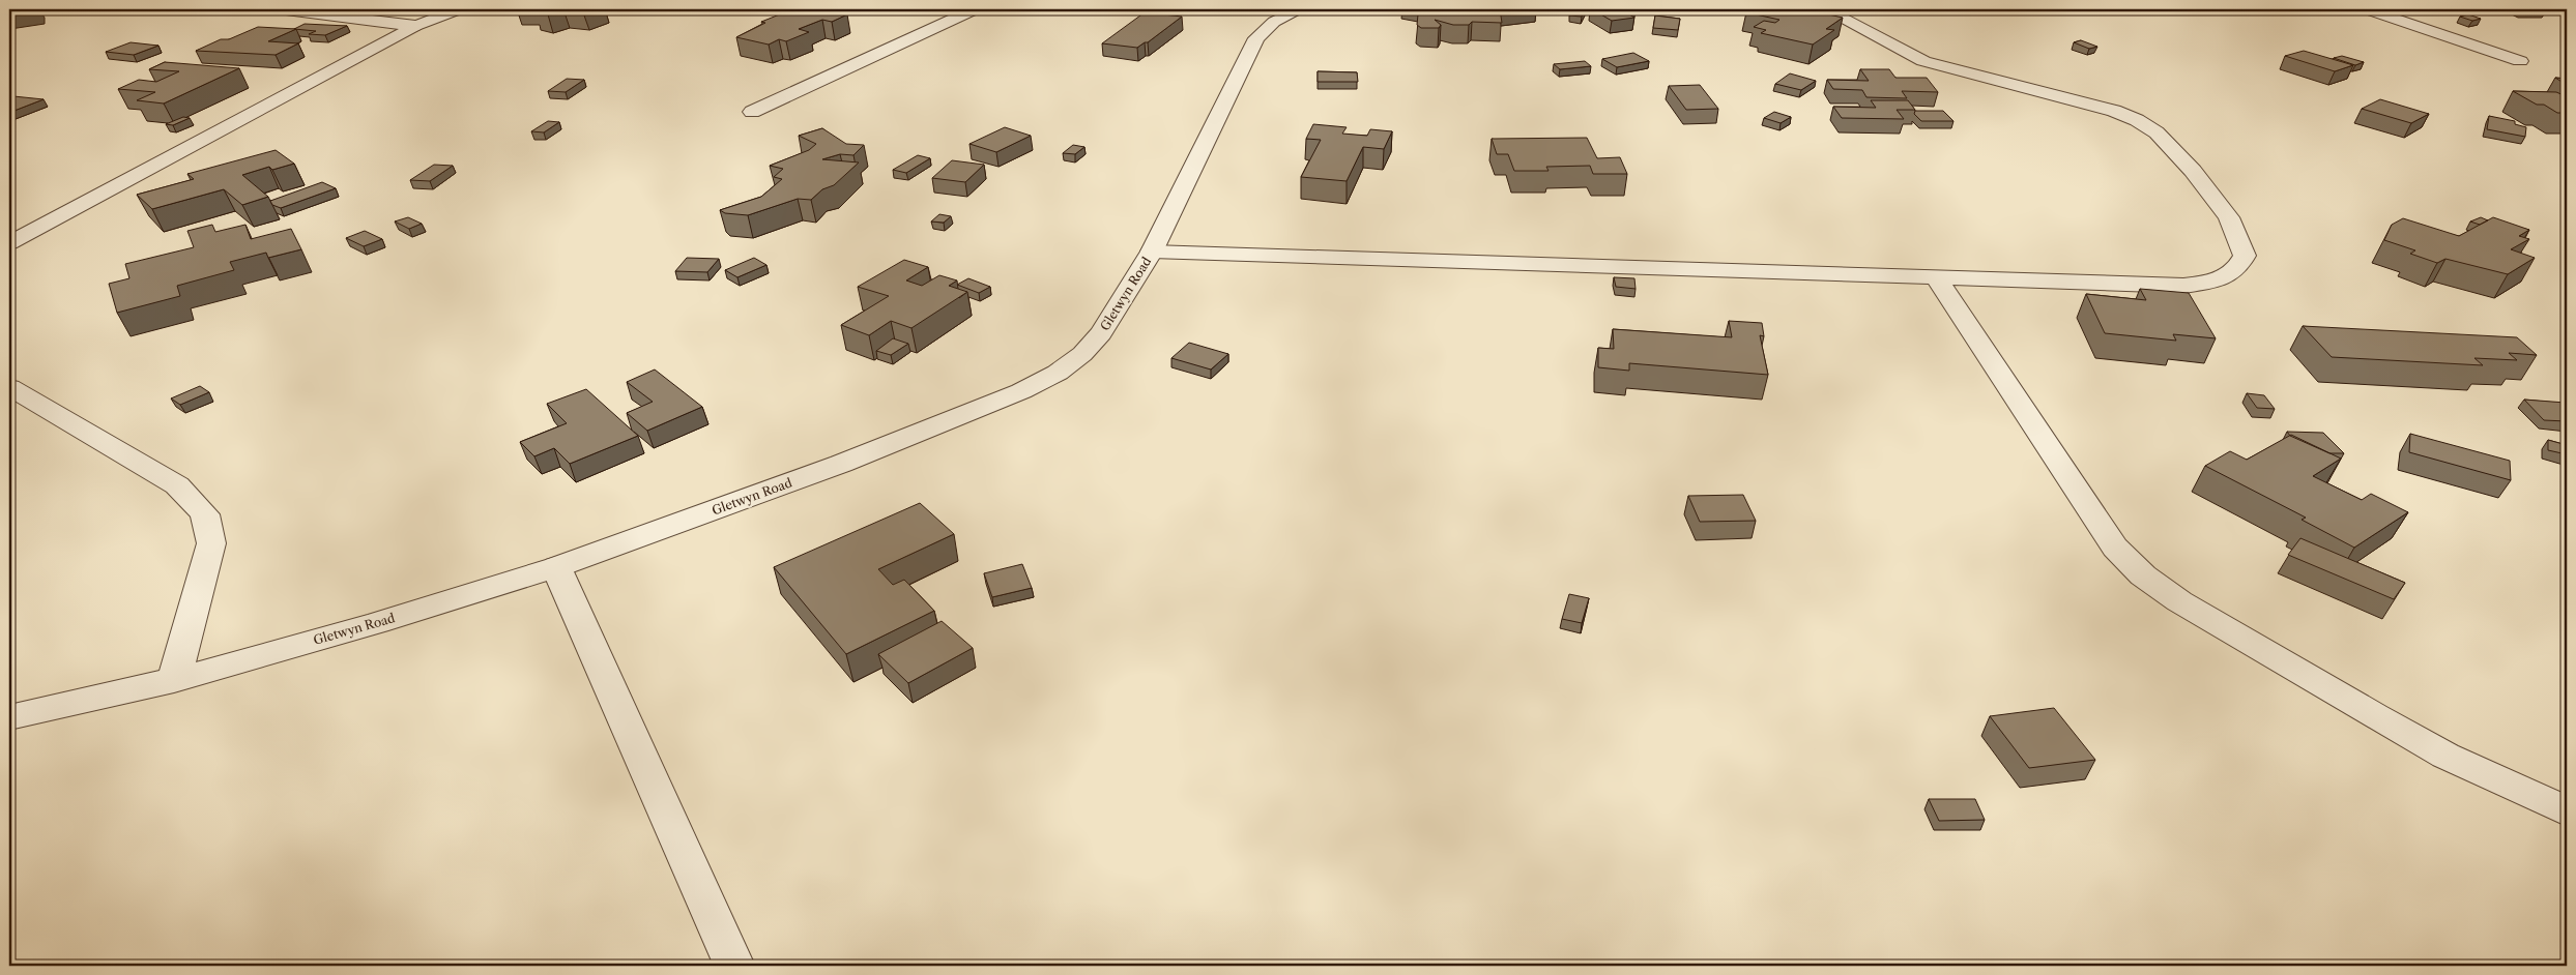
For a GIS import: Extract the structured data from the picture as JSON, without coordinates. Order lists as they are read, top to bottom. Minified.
{"streets":{"street":["Gletwyn Road"]}}
